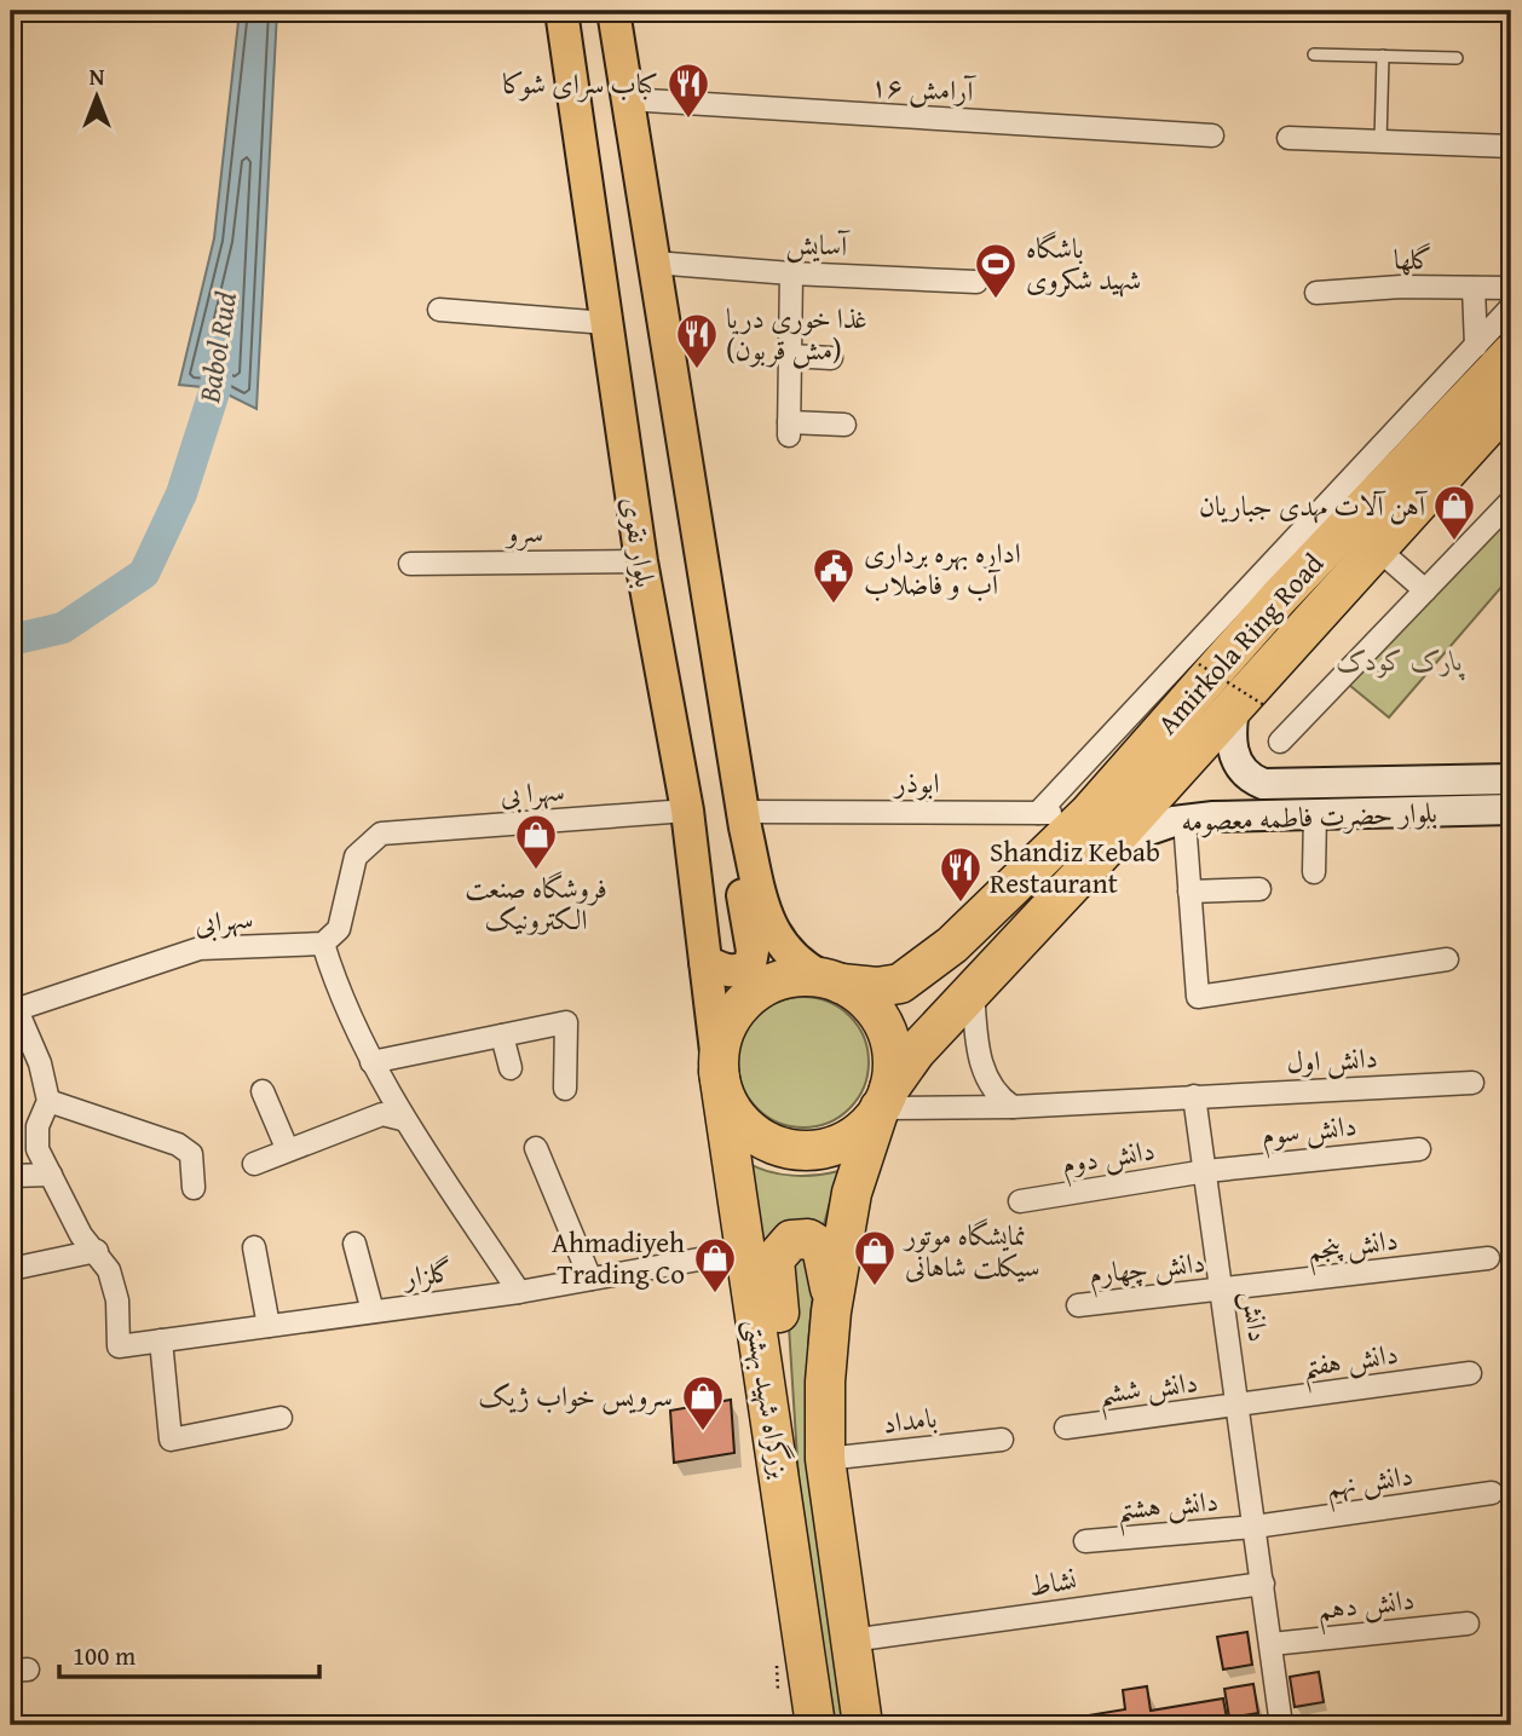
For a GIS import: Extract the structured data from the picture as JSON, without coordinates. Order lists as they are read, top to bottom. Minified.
{"streets":{"highway":["Amirkola Ring Road","بزرگراه شهید بهشتی"],"main road":["بلوار نقوی","بلوار حضرت فاطمه معصومه"],"street":["آرامش ۱۶","آسایش","گلها","سرو","ابوذر","سهرا بی","سهرابی","دانش اول","دانش سوم","دانش دوم","دانش پنجم","دانش چهارم","گلزار","دانش","دانش هفتم","دانش ششم","بامداد","دانش نهم","دانش هشتم","نشاط","دانش دهم"]},"crossings":[["سرو","بلوار نقوی"],["بلوار نقوی","Amirkola Ring Road"],["بلوار نقوی","سهرا بی"],["بلوار نقوی","بزرگراه شهید بهشتی"],["Amirkola Ring Road","ابوذر"],["Amirkola Ring Road","بلوار حضرت فاطمه معصومه"],["Amirkola Ring Road","بزرگراه شهید بهشتی"],["ابوذر","بلوار حضرت فاطمه معصومه"],["سهرا بی","سهرابی"],["دانش اول","دانش"],["دانش سوم","دانش دوم"],["دانش سوم","دانش"],["دانش دوم","دانش"],["دانش پنجم","دانش چهارم"],["دانش پنجم","دانش"],["دانش چهارم","دانش"],["گلزار","بزرگراه شهید بهشتی"],["دانش","دانش هفتم"],["دانش","دانش ششم"],["دانش","دانش نهم"],["دانش","دانش هشتم"],["دانش","نشاط"],["دانش","دانش دهم"],["دانش هفتم","دانش ششم"],["بزرگراه شهید بهشتی","بامداد"],["بزرگراه شهید بهشتی","نشاط"],["دانش نهم","دانش هشتم"]],"water":["Babol Rud"],"parks":["پارک کودک"],"places":{"restaurant":["کباب سرای شوکا","غذا خوری دریا (مش قربون)","Shandiz Kebab Restaurant"],"sports":["باشگاه شهید شکروی"],"shop":["آهن آلات مهدی جباریان","فروشگاه صنعت الکترونیک","نمایشگاه موتور سیکلت شاهانی","Ahmadiyeh Trading Co","سرویس خواب ژیک"],"public building":["اداره بهره برداری آب و فاضلاب"]},"scale_bar":"100 m","north":"top"}
